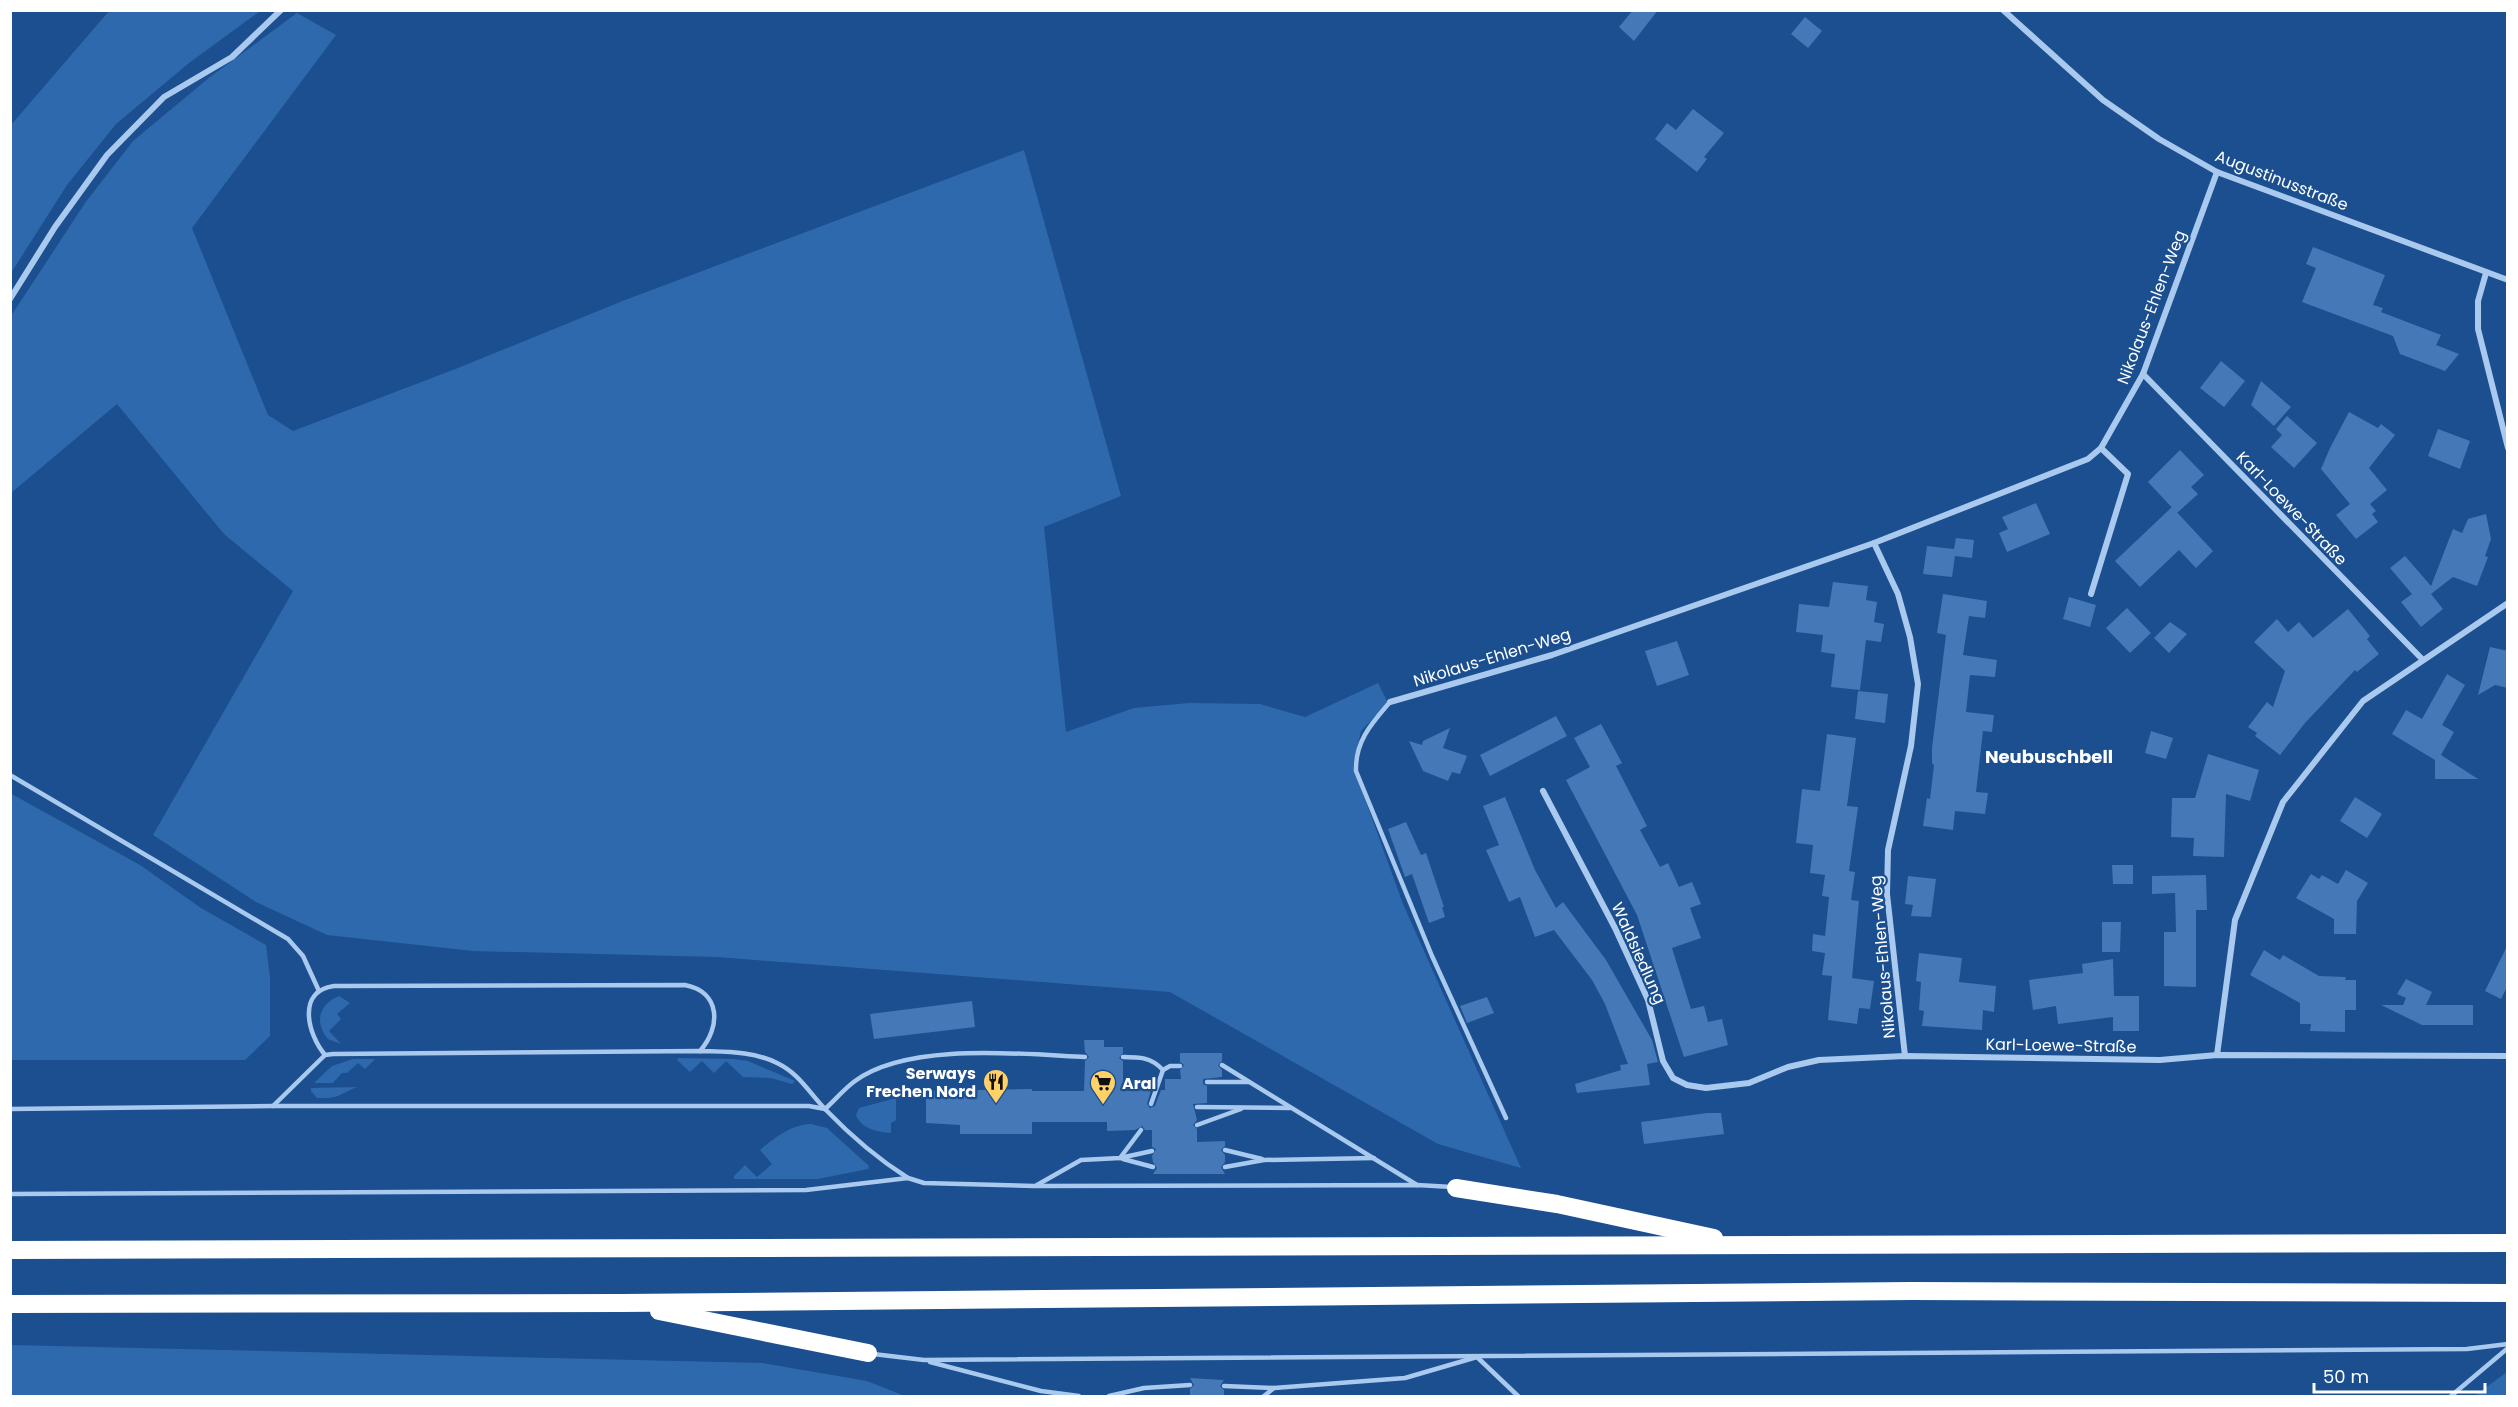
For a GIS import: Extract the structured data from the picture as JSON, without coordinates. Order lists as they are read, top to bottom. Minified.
{"streets":{"street":["Augustinusstraße","Nikolaus-Ehlen-Weg","Karl-Loewe-Straße","Waldsiedlung"]},"crossings":[["Augustinusstraße","Nikolaus-Ehlen-Weg"],["Nikolaus-Ehlen-Weg","Karl-Loewe-Straße"],["Nikolaus-Ehlen-Weg","Waldsiedlung"],["Karl-Loewe-Straße","Waldsiedlung"]],"districts":["Neubuschbell"],"places":{"restaurant":["Serways Frechen Nord"],"supermarket":["Aral"]},"scale_bar":"50 m"}
